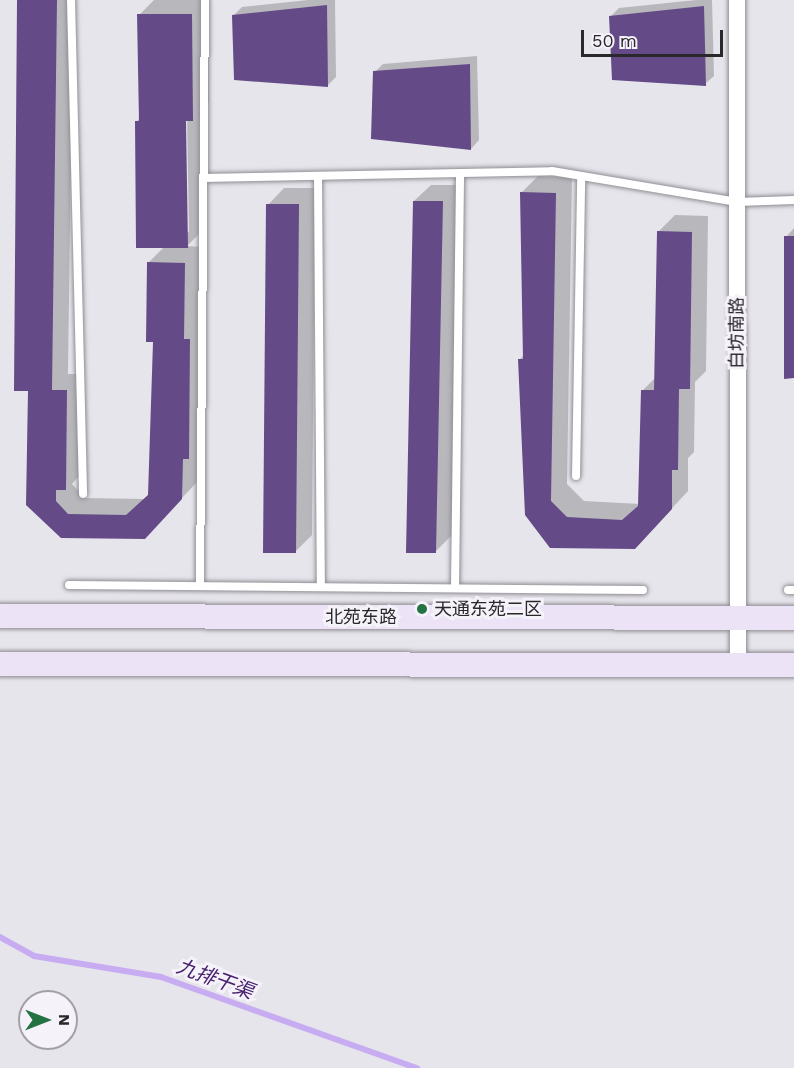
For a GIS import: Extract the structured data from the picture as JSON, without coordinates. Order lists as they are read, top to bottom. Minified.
{"streets":{"main road":["北苑东路"],"street":["白坊南路"]},"crossings":[["白坊南路","北苑东路"]],"water":["九排干渠"],"places":["天通东苑二区"],"scale_bar":"50 m","north":"right"}
